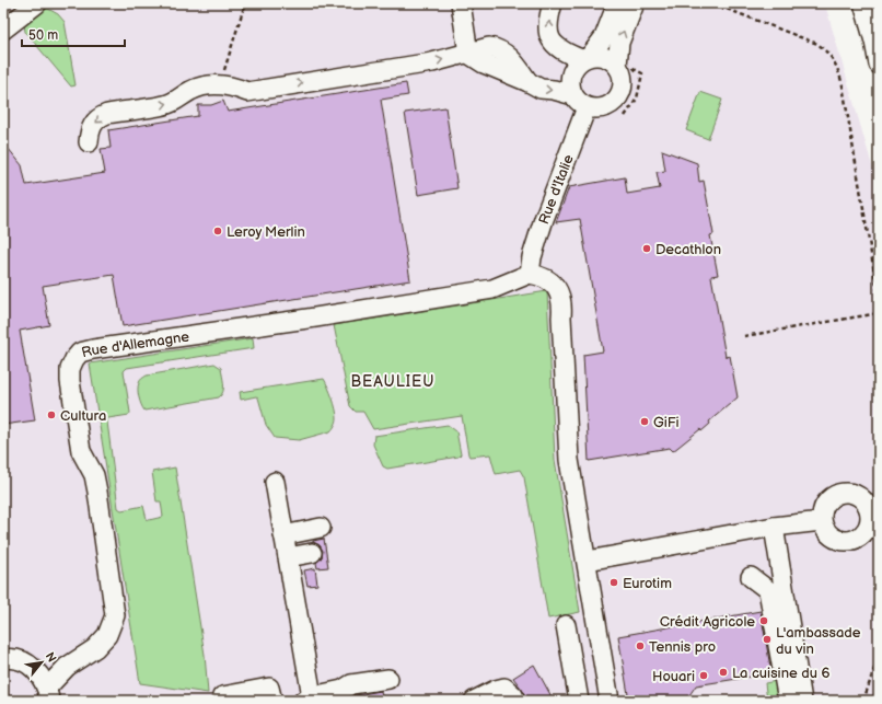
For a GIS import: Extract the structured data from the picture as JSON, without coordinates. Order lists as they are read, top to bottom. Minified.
{"streets":{"street":["Rue d'Italie","Rue d'Allemagne"]},"crossings":[["Rue d'Italie","Rue d'Allemagne"]],"districts":["BEAULIEU"],"places":["Leroy Merlin","Decathlon","Cultura","GiFi","Eurotim","Crédit Agricole","L'ambassade du vin","Tennis pro","La cuisine du 6","Houari"],"scale_bar":"50 m","north":"top right"}
